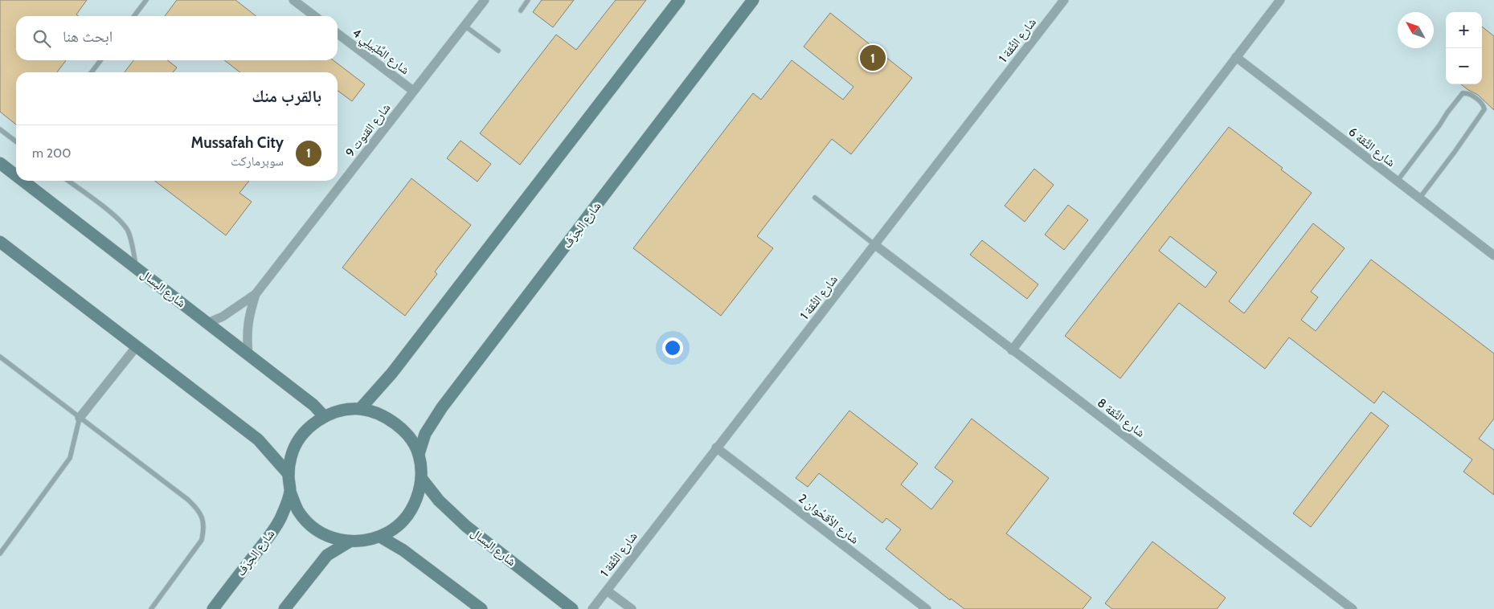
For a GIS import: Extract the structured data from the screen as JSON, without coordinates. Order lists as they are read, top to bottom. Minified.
{"streets":{"street":["شارع الثِّقة 1","شارع الطِّبَيلِي 4","شارع القنوت 9","شارع الثِّقة 6","شارع الحِرَف","شارع البسال","شارع الثِّقة 8","شارع الأقحُوان 2"]},"crossings":[["شارع الثِّقة 1","شارع الثِّقة 8"],["شارع الثِّقة 1","شارع الأقحُوان 2"],["شارع الطِّبَيلِي 4","شارع القنوت 9"],["شارع القنوت 9","شارع البسال"],["شارع الحِرَف","شارع البسال"]],"north":"top left","page":{"map_buttons":["+","−"],"search":"ابحث هنا","pins":"1","heading":"بالقرب منك","list":[{"mark":"1","name":"Mussafah City","note":"سوبرماركت","value":"200 m"}]}}
